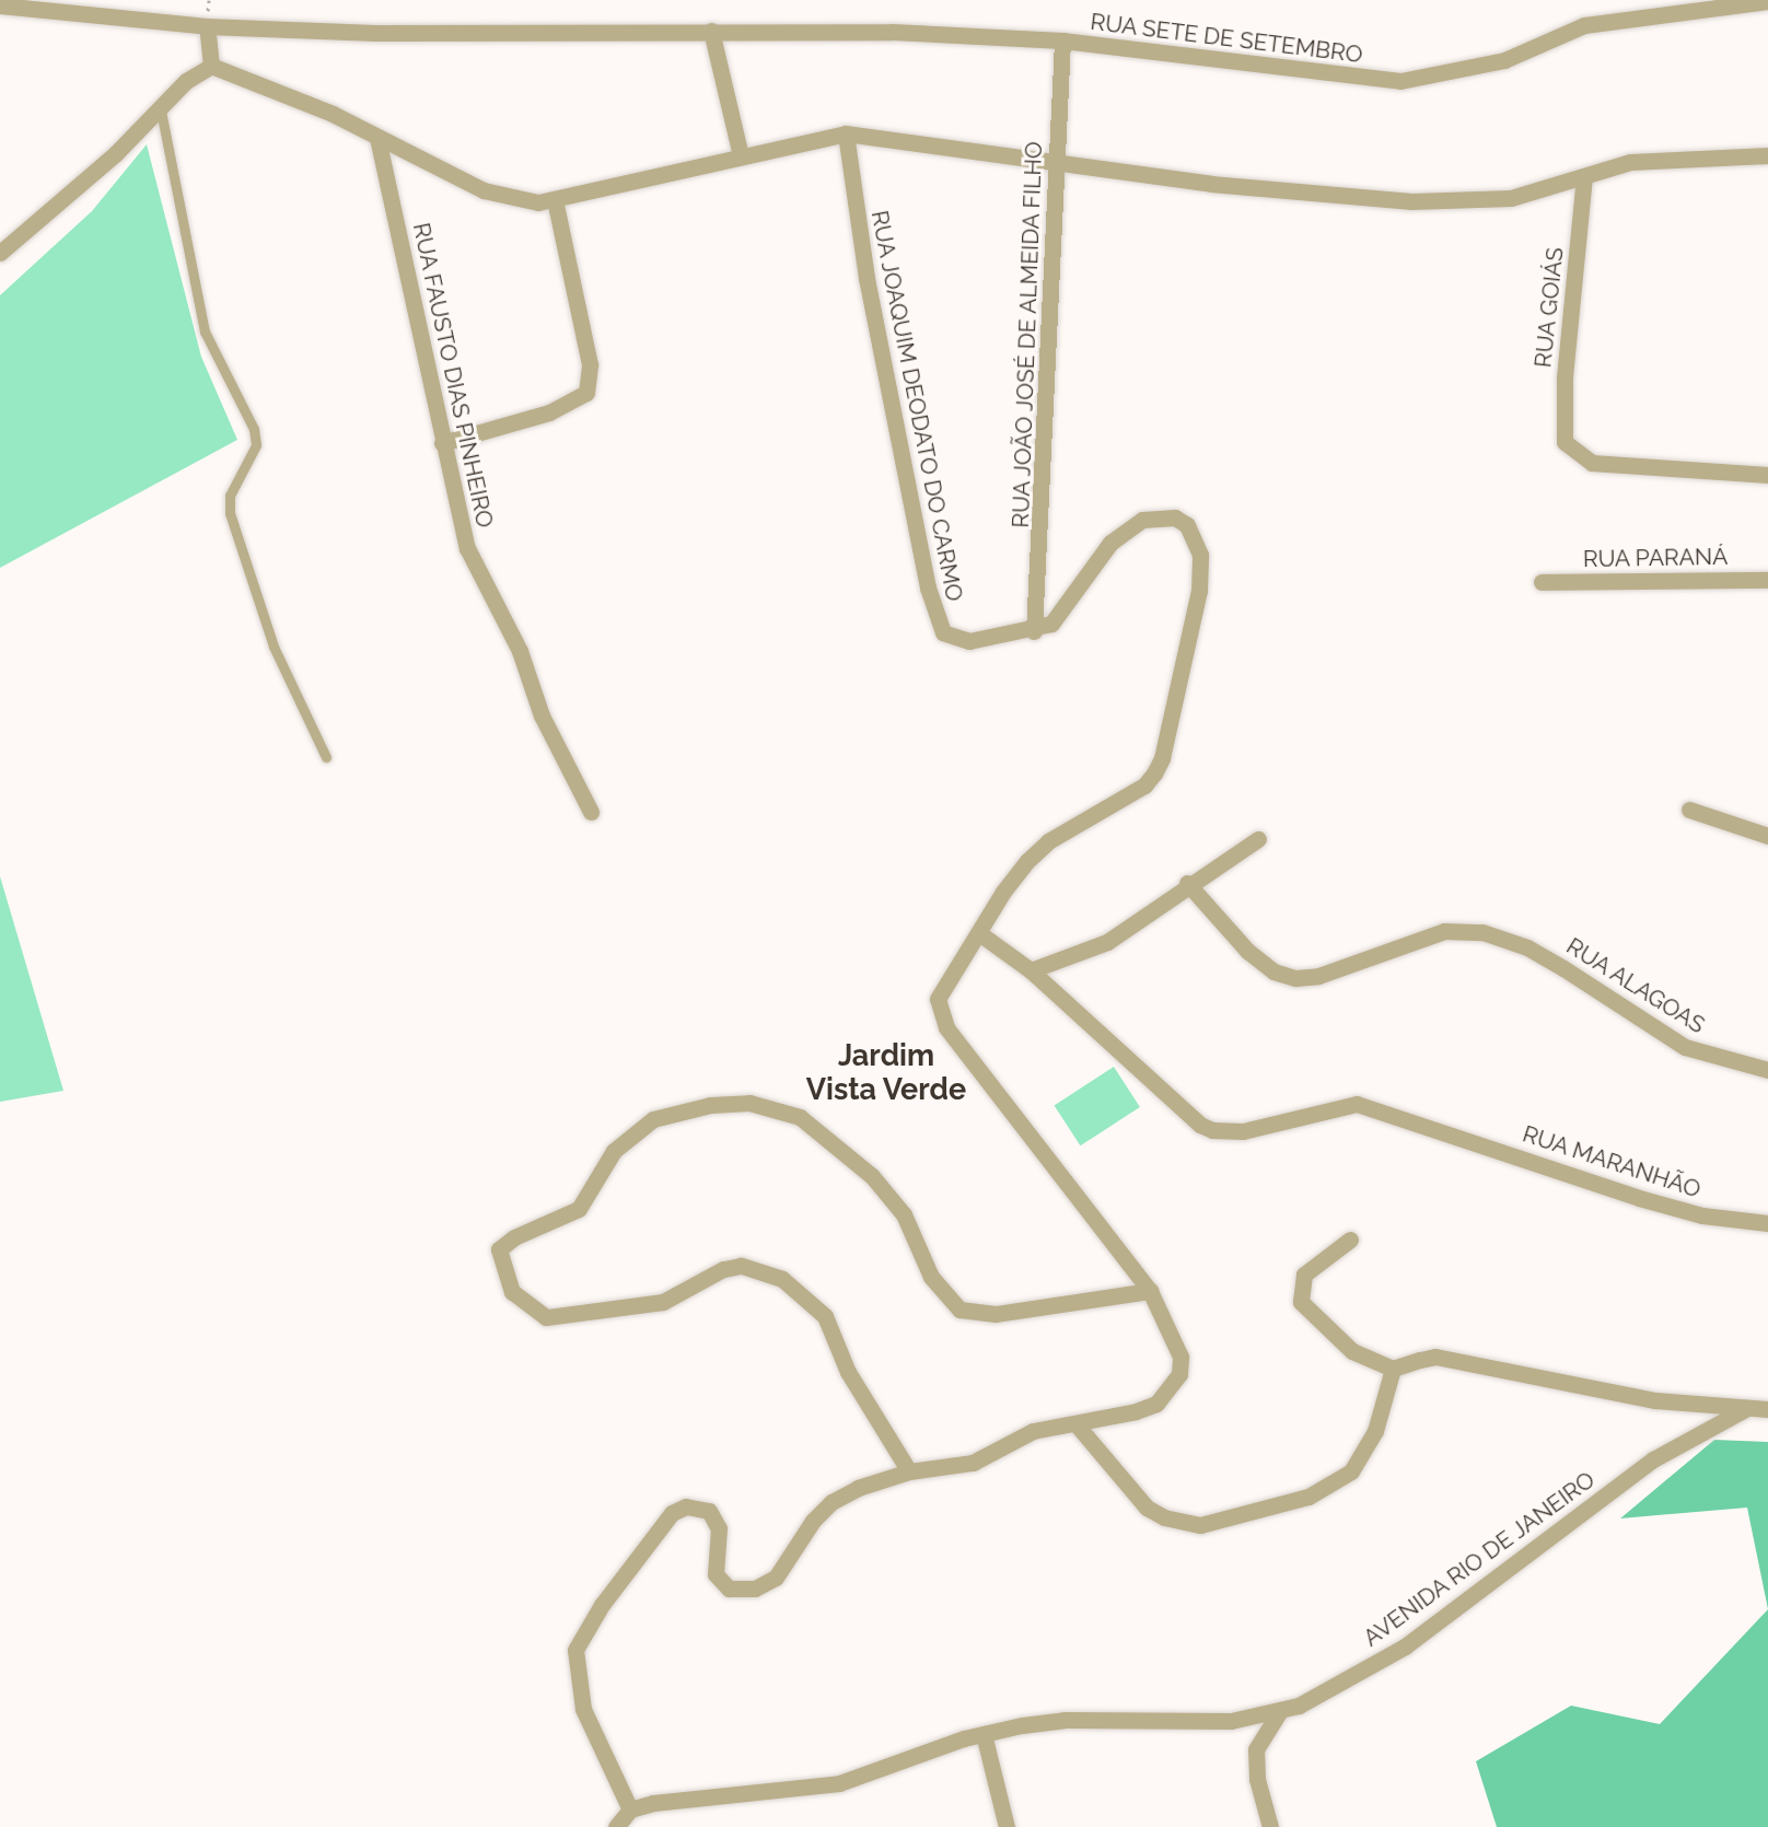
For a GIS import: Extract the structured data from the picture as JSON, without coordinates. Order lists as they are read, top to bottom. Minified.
{"streets":{"street":["RUA SETE DE SETEMBRO","RUA GOIÁS","RUA JOÃO JOSÉ DE ALMEIDA FILHO","RUA FAUSTO DIAS PINHEIRO","RUA JOAQUIM DEODATO DO CARMO","RUA PARANÁ","RUA ALAGOAS","RUA MARANHÃO","AVENIDA RIO DE JANEIRO"]},"crossings":[["RUA SETE DE SETEMBRO","RUA JOÃO JOSÉ DE ALMEIDA FILHO"],["RUA JOÃO JOSÉ DE ALMEIDA FILHO","RUA JOAQUIM DEODATO DO CARMO"]],"districts":["Jardim Vista Verde"]}
